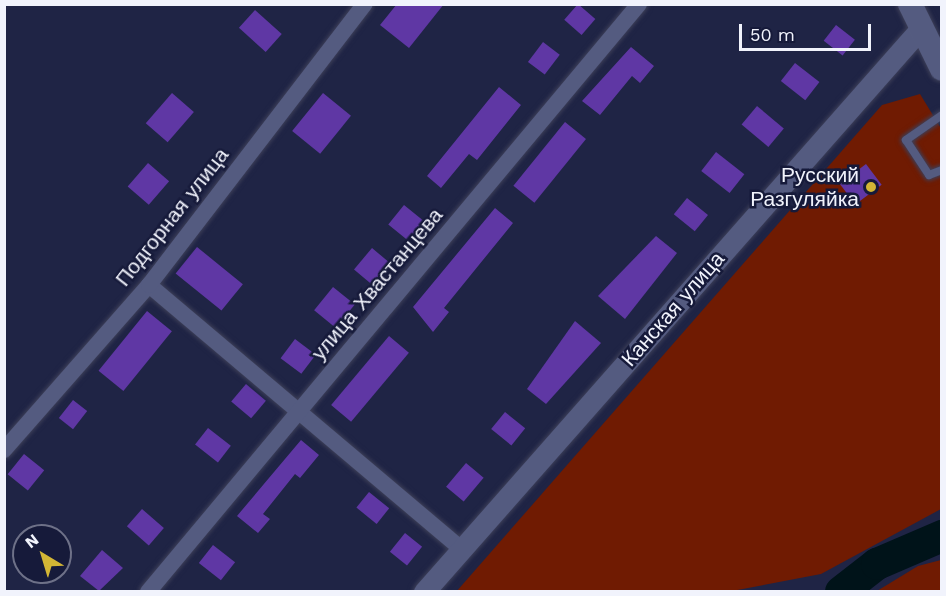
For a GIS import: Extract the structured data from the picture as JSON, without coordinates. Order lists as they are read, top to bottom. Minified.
{"streets":{"street":["Подгорная улица","улица Хвастанцева","Канская улица"]},"places":["Русский Разгуляйка"],"scale_bar":"50 m","north":"top left"}
